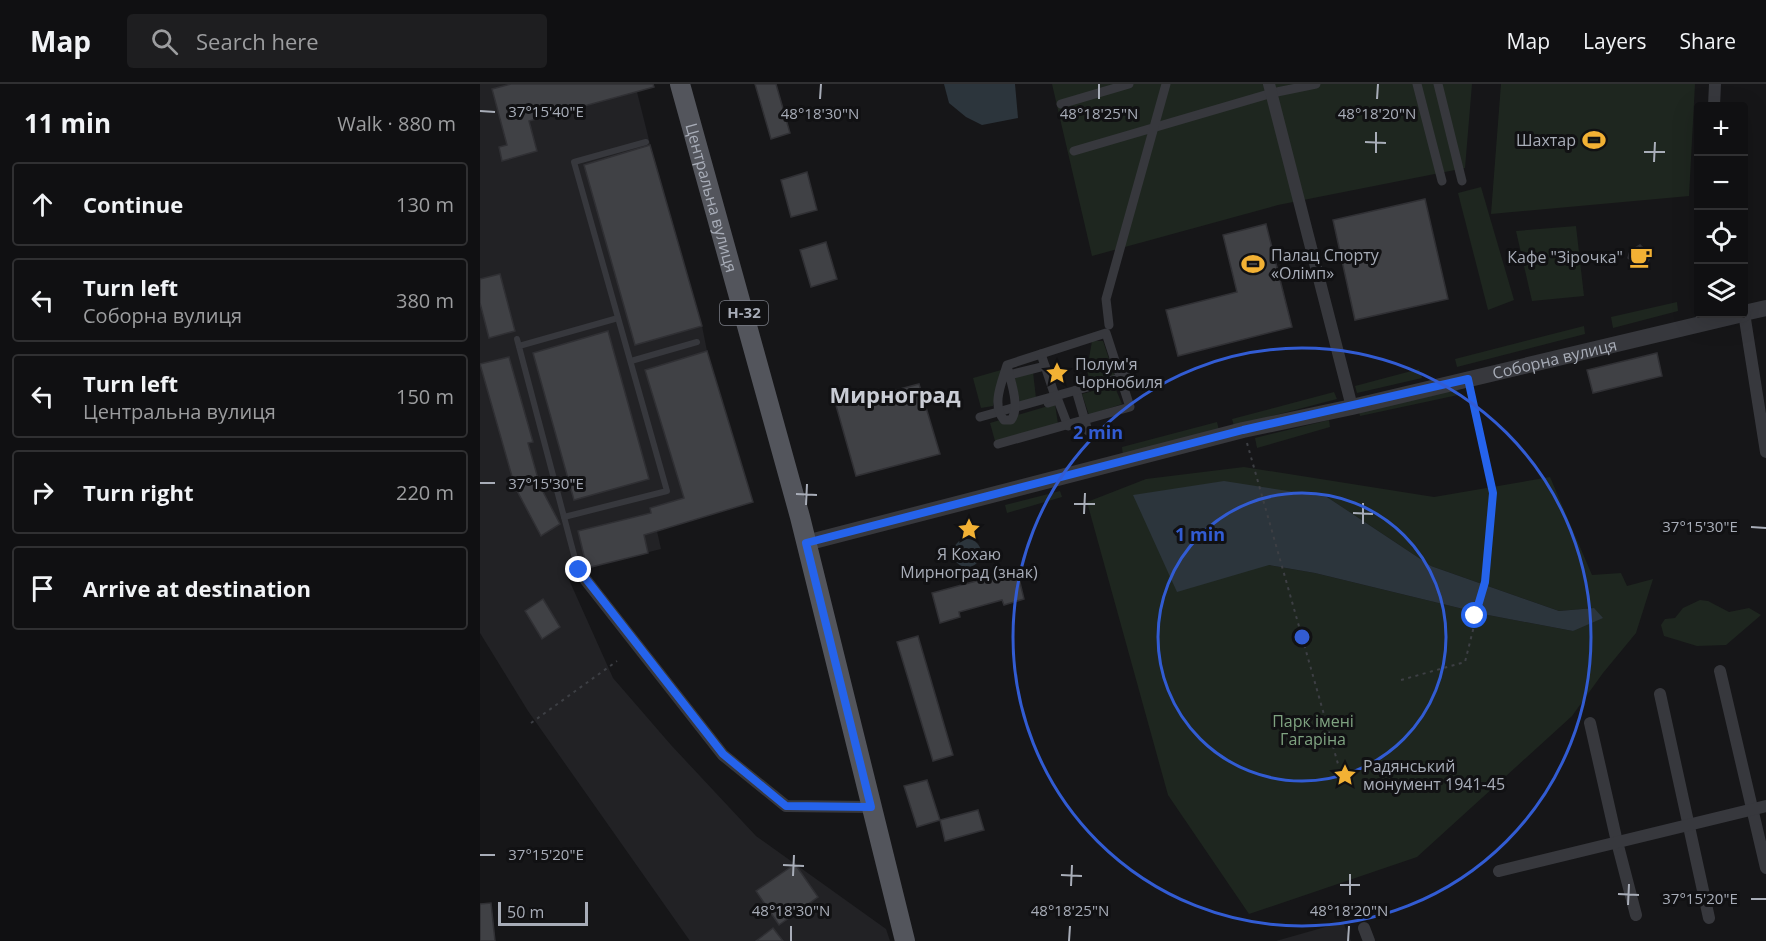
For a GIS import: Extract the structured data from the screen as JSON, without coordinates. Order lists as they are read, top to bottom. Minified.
{"streets":{"main road":["Центральна вулиця","Н-32"],"street":["Соборна вулиця"]},"crossings":[["Центральна вулиця","Соборна вулиця"]],"districts":["Мирноград"],"parks":["Парк імені Гагаріна"],"places":{"sports":["Шахтар","Палац Спорту «Олімп»"],"cafe":["Кафе \"Зірочка\""],"place":["Полум'я Чорнобиля","Я Кохаю Мирноград (знак)","Радянський монумент 1941-45"]},"scale_bar":"50 m","page":{"header":"Map","search":"Search here","nav":["Map","Layers","Share"],"heading":["11 min","Walk · 880 m"],"map_buttons":["+","−"],"list":[["Continue","130 m"],["Turn left","Соборна вулиця","380 m"],["Turn left","Центральна вулиця","150 m"],["Turn right","220 m"],"Arrive at destination"],"scale":"50 m"},"coordinates":["37°15'40\"E","48°18'30\"N","48°18'25\"N","48°18'20\"N","37°15'30\"E","37°15'20\"E"],"rings":["2 min","1 min"]}
